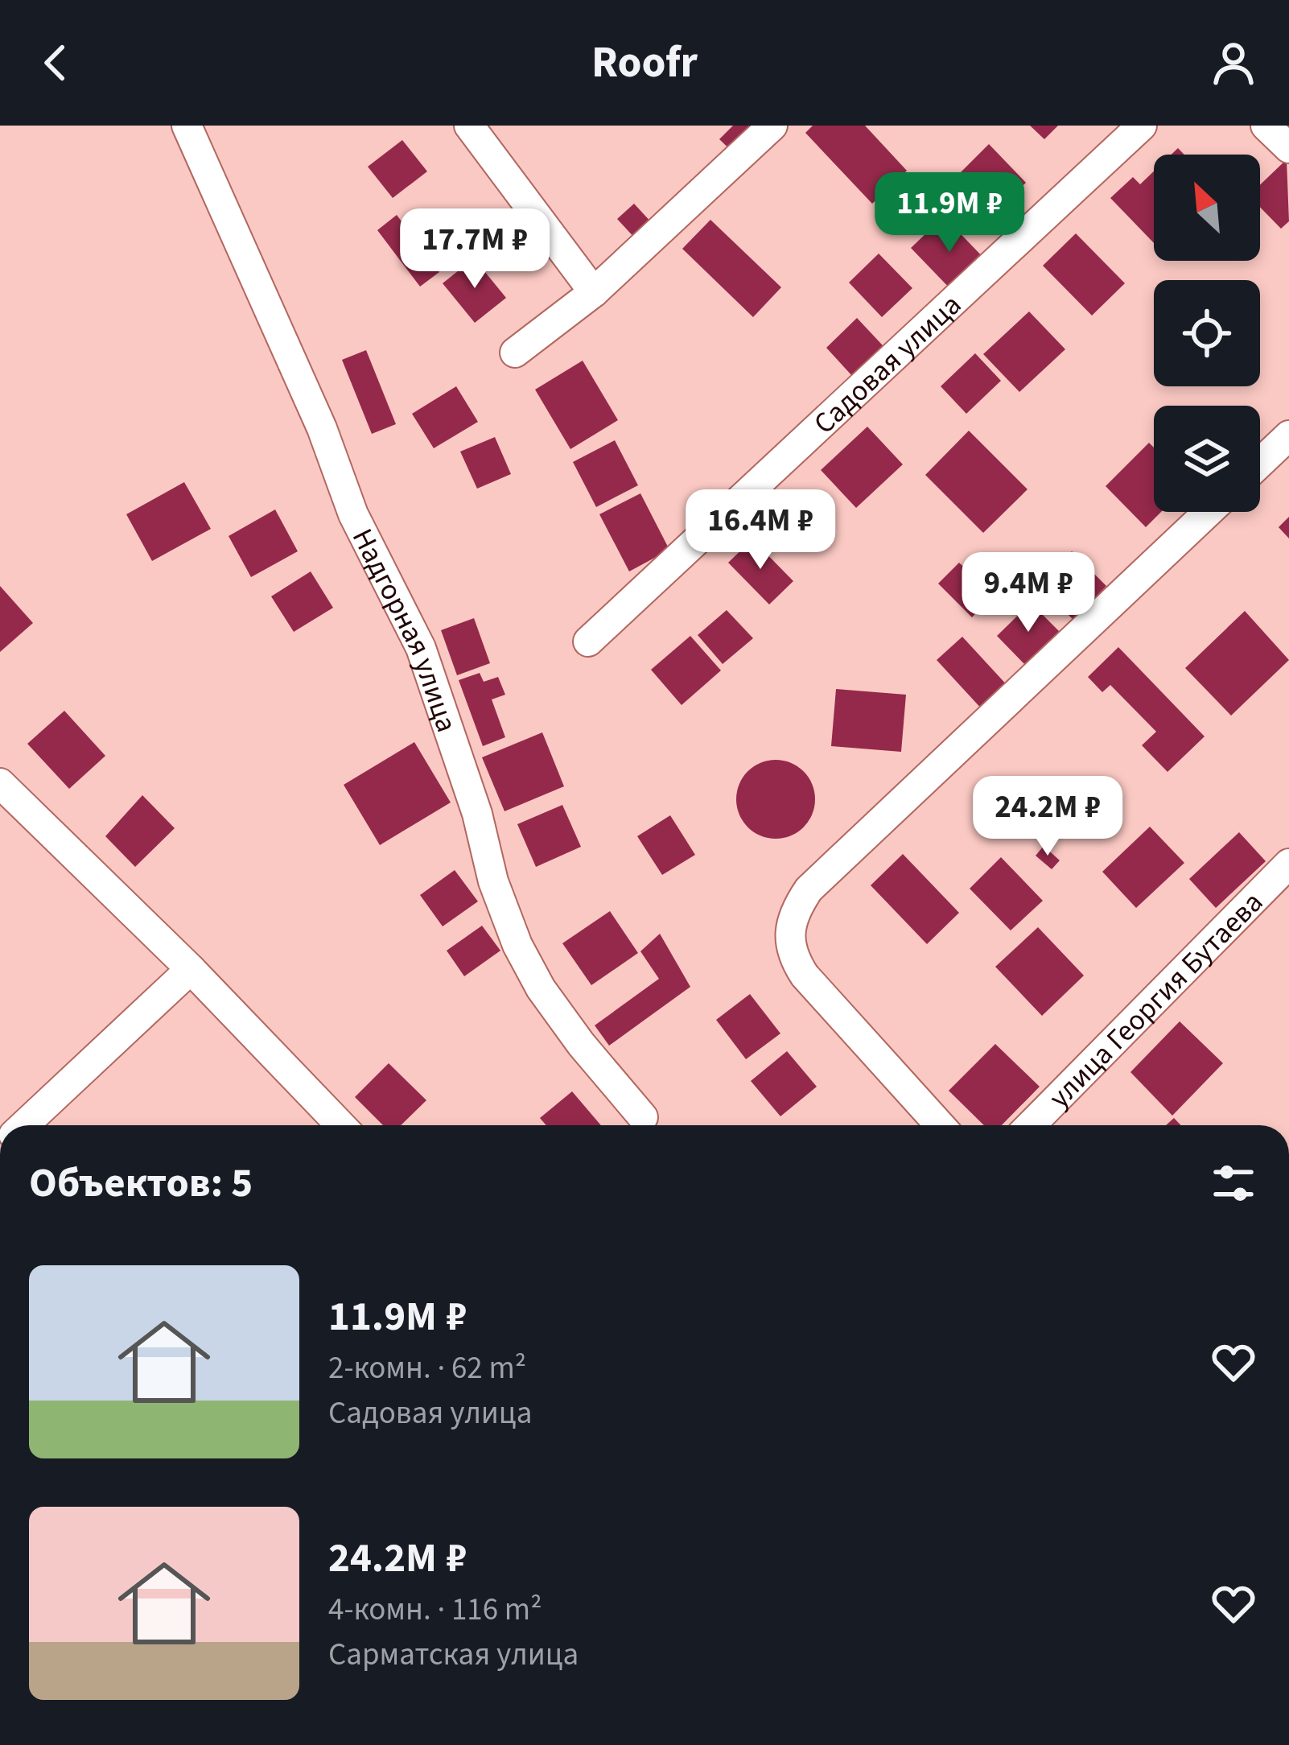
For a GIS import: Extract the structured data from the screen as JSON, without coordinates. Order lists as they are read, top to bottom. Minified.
{"streets":{"street":["Садовая улица","Надгорная улица","улица Георгия Бутаева"]},"north":"top left","page":{"header":"Roofr","price":["11.9M ₽","17.7M ₽","16.4M ₽","9.4M ₽","24.2M ₽"],"heading":"Объектов: 5","list":[{"name":"11.9M ₽","note":"2-комн. · 62 m² · Садовая улица"},{"name":"24.2M ₽","note":"4-комн. · 116 m² · Сарматская улица"}]}}
